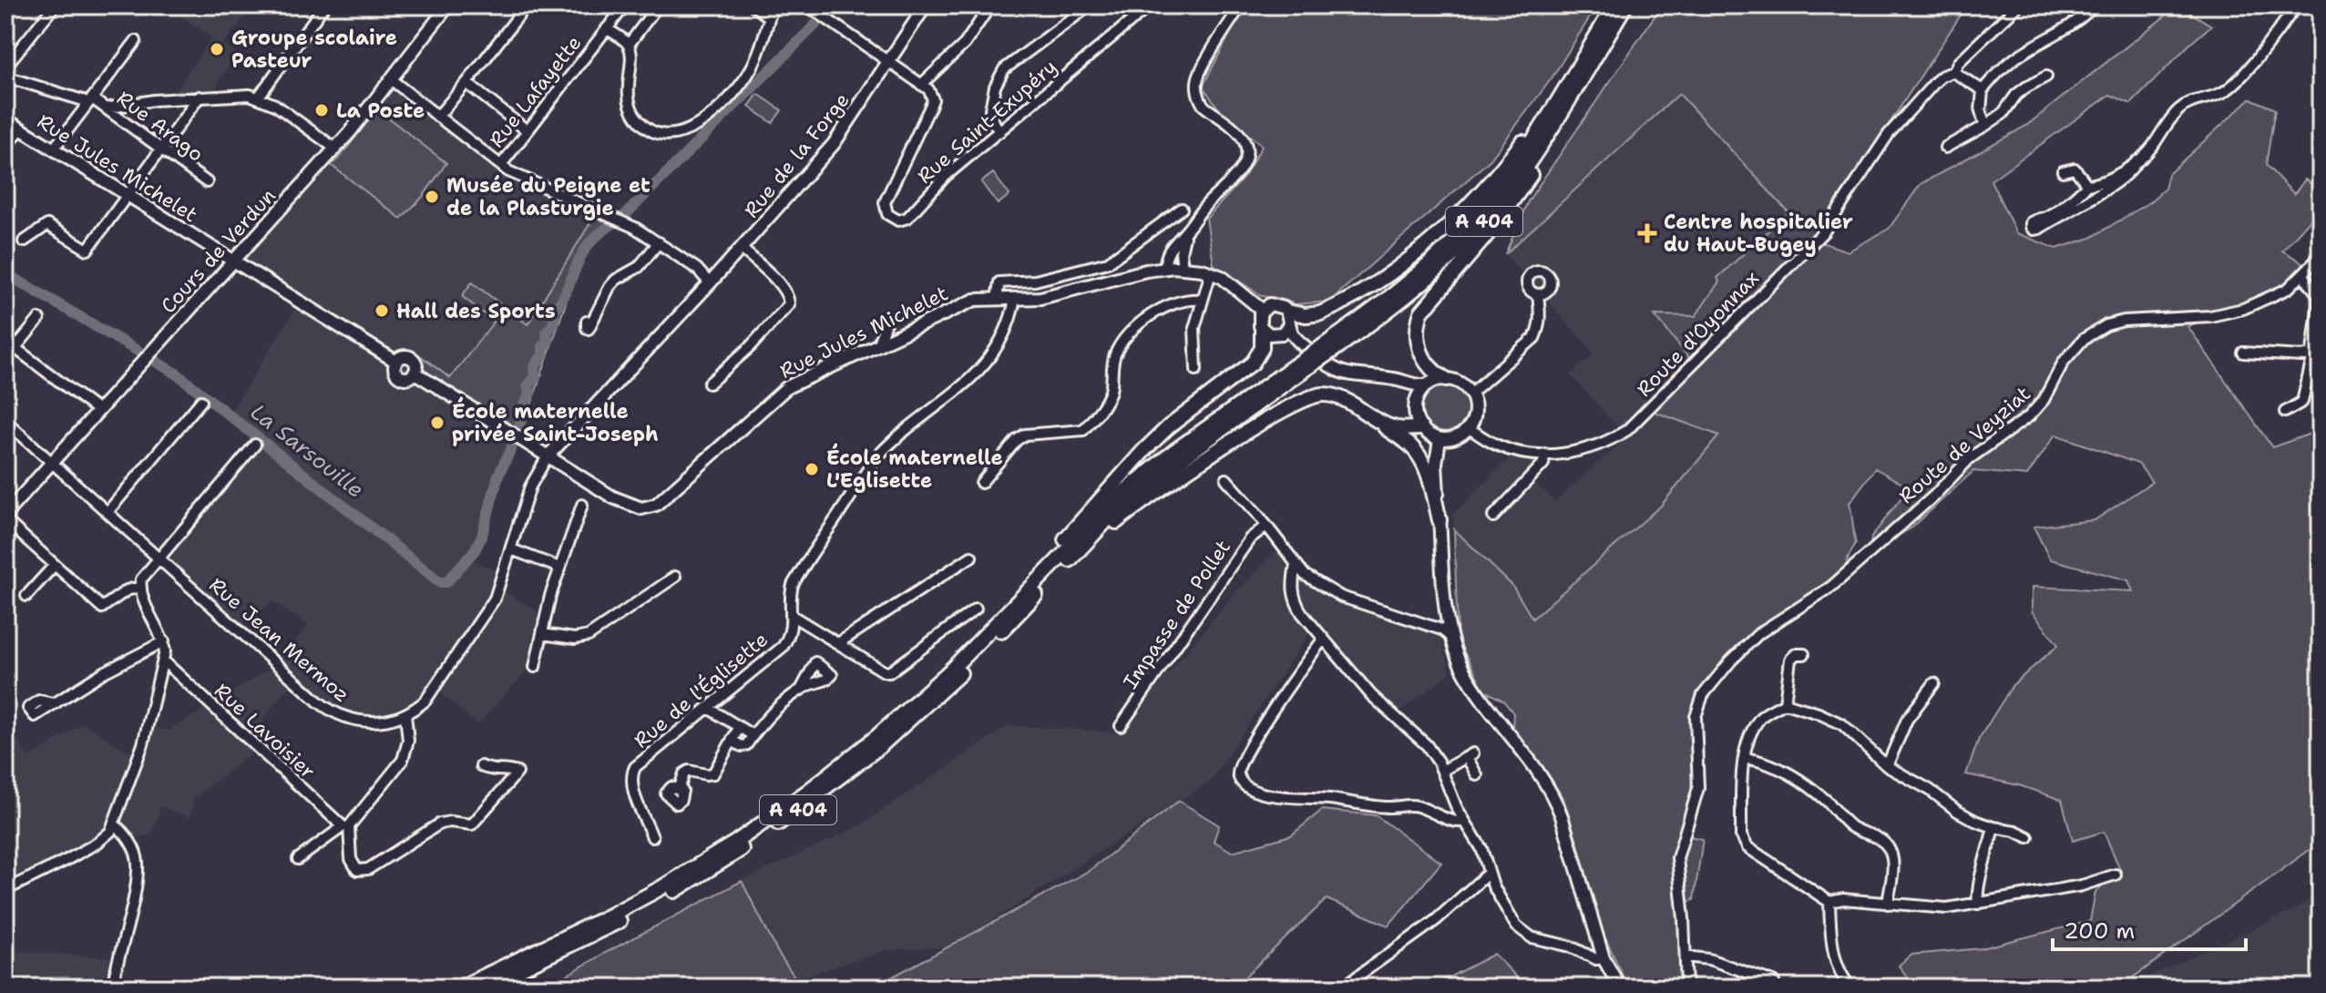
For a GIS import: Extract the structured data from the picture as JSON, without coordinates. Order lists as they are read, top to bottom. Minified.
{"streets":{"highway":["A 404"],"main road":["Rue de la Forge","Rue Jules Michelet","Cours de Verdun"],"street":["Rue Lafayette","Rue Saint-Exupéry","Rue Arago","Route d'Oyonnax","Route de Veyziat","Impasse de Pollet","Rue Jean Mermoz","Rue de l'Églisette","Rue Lavoisier"]},"crossings":[["Rue de la Forge","Rue Jules Michelet"],["Rue de la Forge","Rue Jean Mermoz"],["Rue Jules Michelet","Cours de Verdun"],["Rue Jules Michelet","Rue Jean Mermoz"],["Rue Jules Michelet","Rue de l'Églisette"],["Cours de Verdun","Rue Jean Mermoz"]],"water":["La Sarsouille"],"places":{"other":["Groupe scolaire Pasteur","La Poste","Musée du Peigne et de la Plasturgie","Hall des Sports","École maternelle privée Saint-Joseph","École maternelle L'Eglisette"],"health":["Centre hospitalier du Haut-Bugey"]},"scale_bar":"200 m"}
